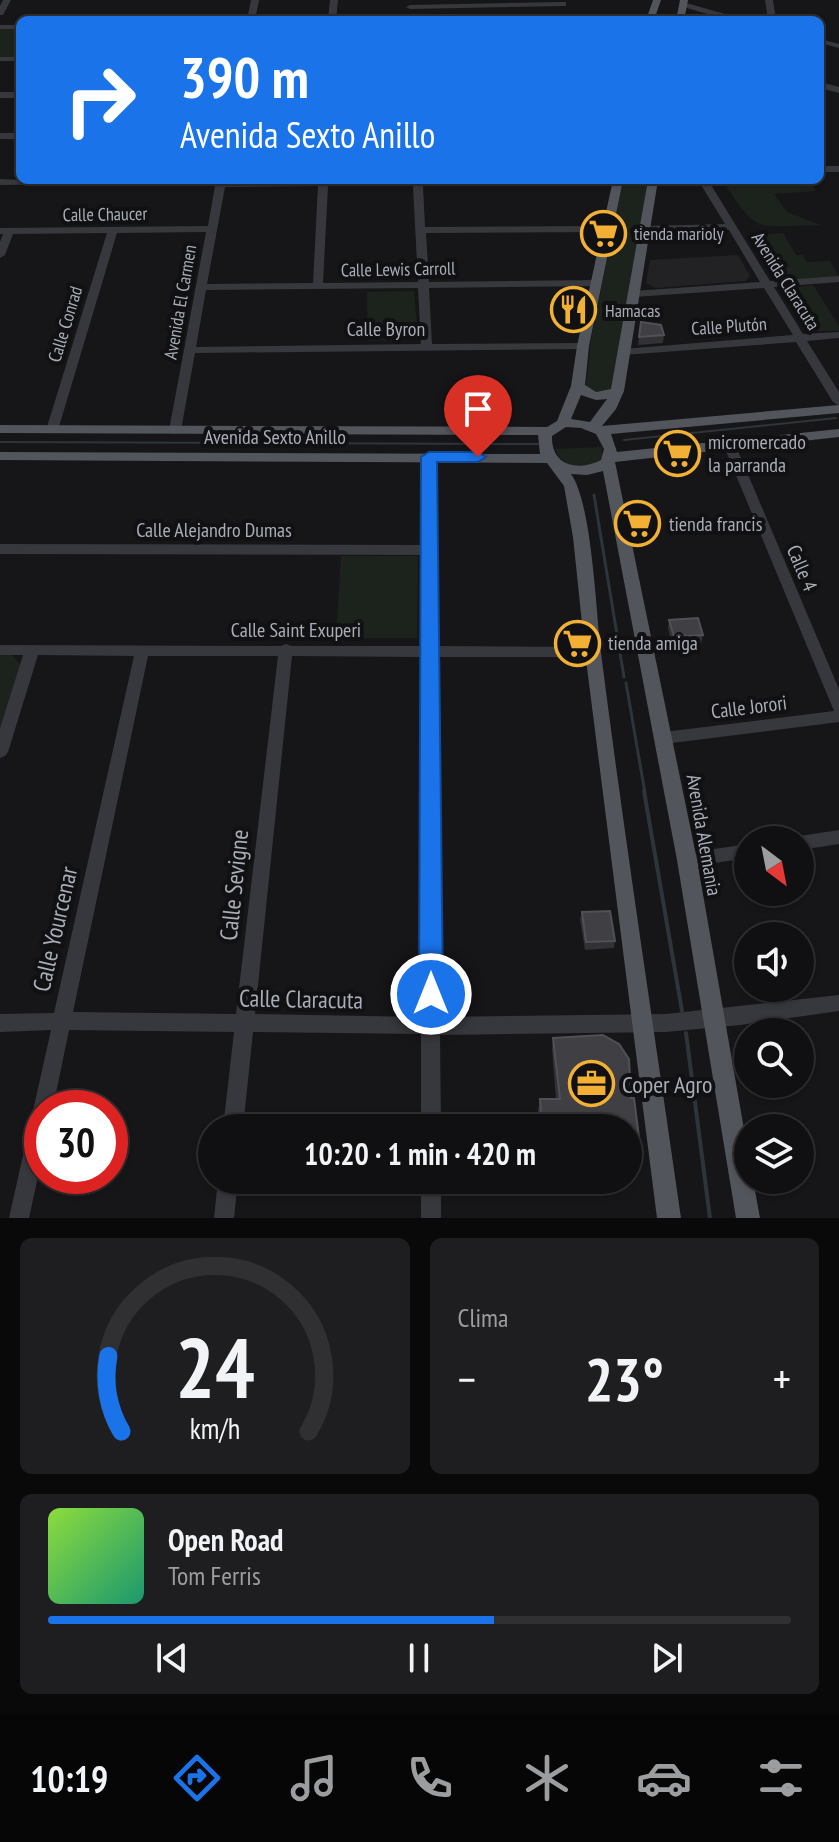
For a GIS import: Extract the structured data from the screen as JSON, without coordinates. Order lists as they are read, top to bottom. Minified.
{"streets":{"main road":["Avenida Sexto Anillo","Avenida Alemania"],"street":["Calle Chaucer","Calle Lewis Carroll","Avenida Claracuta","Avenida El Carmen","Calle Conrad","Calle Plutón","Calle Byron","Calle Alejandro Dumas","Calle 4","Calle Saint Exuperi","Calle Jorori","Calle Sevigne","Calle Yourcenar","Calle Claracuta"]},"crossings":[["Calle Chaucer","Avenida El Carmen"],["Calle Chaucer","Calle Conrad"],["Calle Lewis Carroll","Avenida El Carmen"],["Avenida Claracuta","Calle Plutón"],["Avenida El Carmen","Calle Byron"],["Avenida El Carmen","Avenida Sexto Anillo"],["Calle Conrad","Avenida Sexto Anillo"],["Avenida Sexto Anillo","Avenida Alemania"],["Calle Saint Exuperi","Calle Sevigne"],["Calle Saint Exuperi","Calle Yourcenar"],["Calle Jorori","Avenida Alemania"],["Avenida Alemania","Calle Claracuta"],["Calle Sevigne","Calle Claracuta"],["Calle Yourcenar","Calle Claracuta"]],"places":{"supermarket":["tienda marioly","micromercado la parranda","tienda francis","tienda amiga"],"restaurant":["Hamacas"],"office":["Coper Agro"]},"north":"bottom right","page":{"turn":["390 m","Avenida Sexto Anillo"],"limit":"30","trip":"10:20 · 1 min · 420 m","tile":"Clima","heat":["−","23°","+"],"song":["Open Road","Tom Ferris"],"tabs":"10:19","gauge":["24","km/h"]}}
